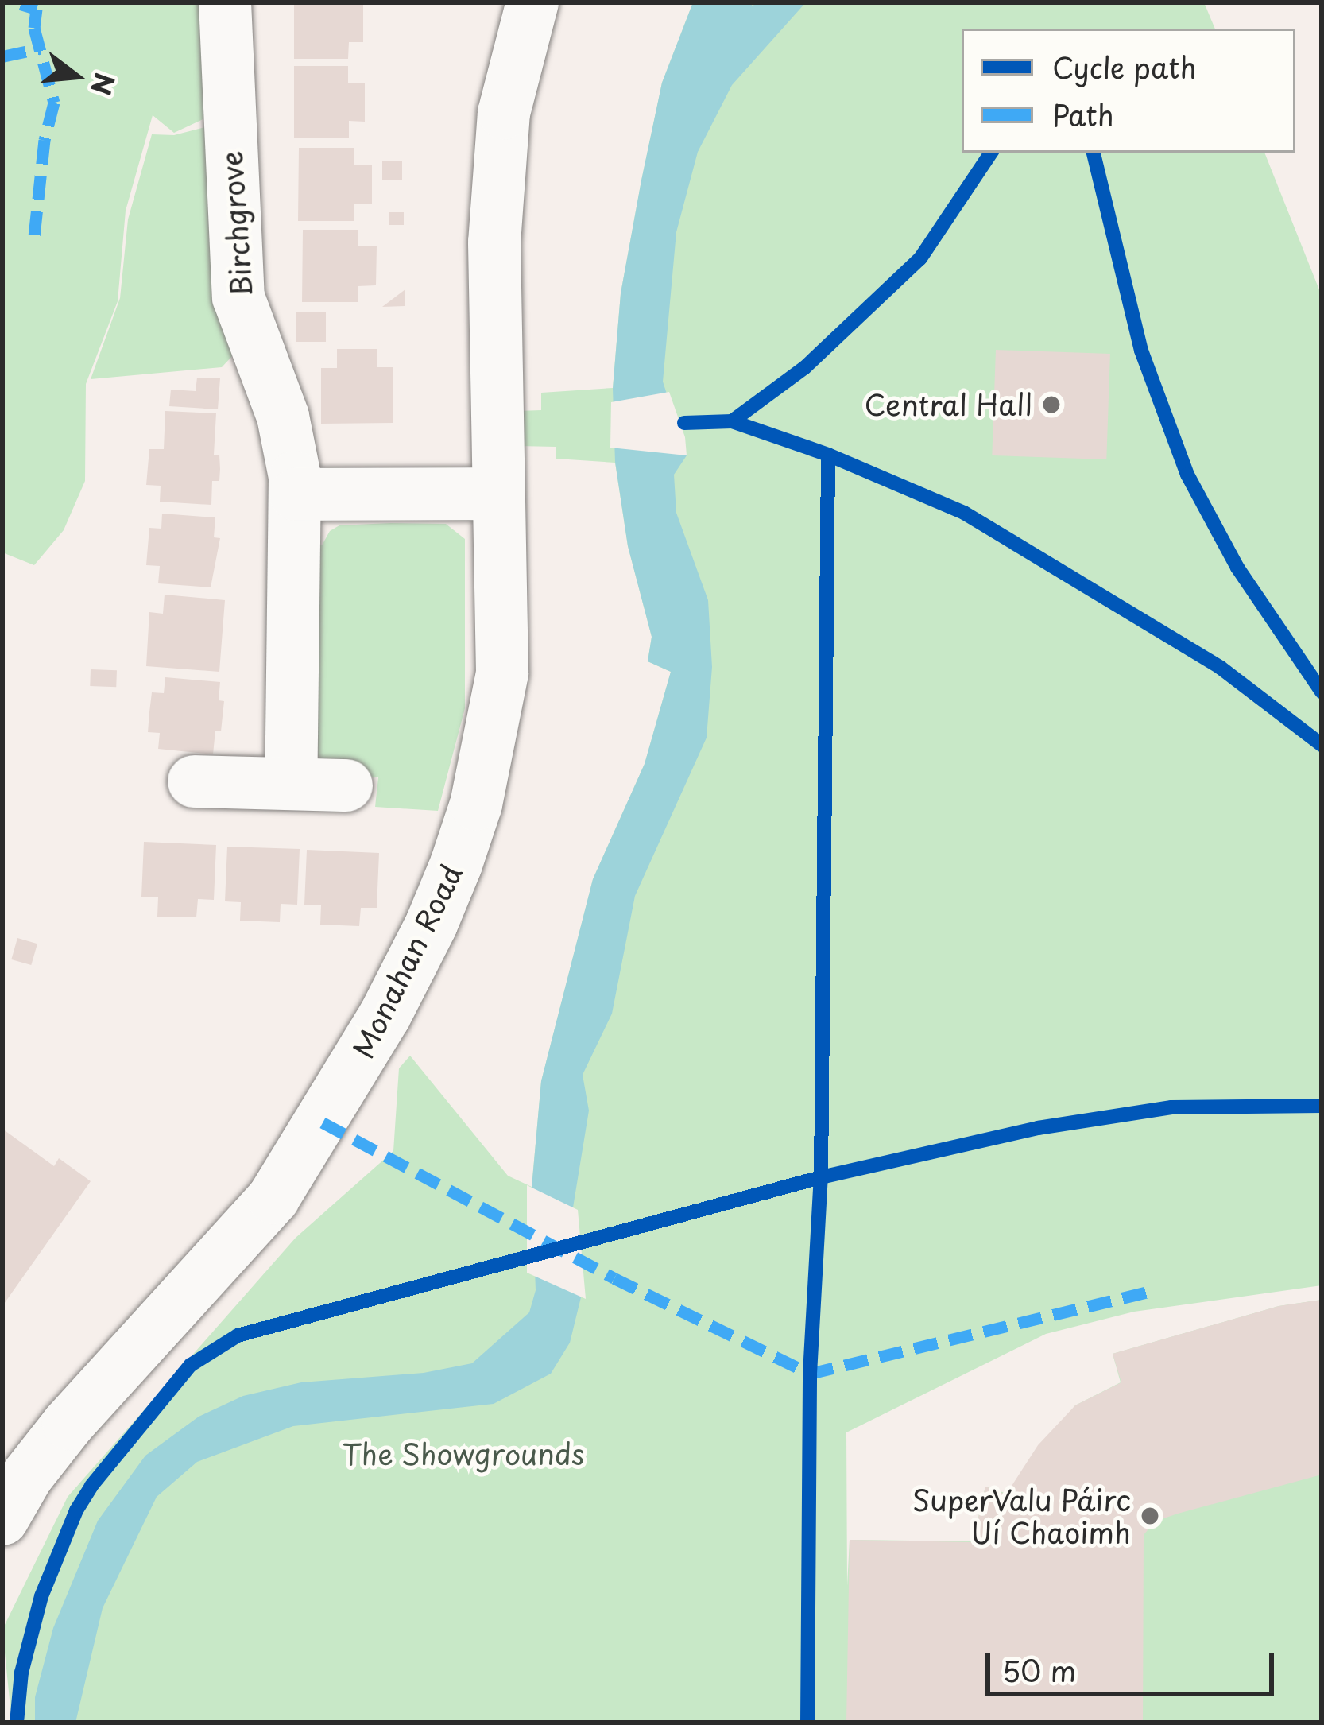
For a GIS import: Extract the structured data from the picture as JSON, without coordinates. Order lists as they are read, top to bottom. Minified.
{"streets":{"street":["Birchgrove","Monahan Road"]},"parks":["The Showgrounds"],"places":["Central Hall","SuperValu Páirc Uí Chaoimh"],"legend":["Cycle path","Path"],"scale_bar":"50 m","north":"right"}
